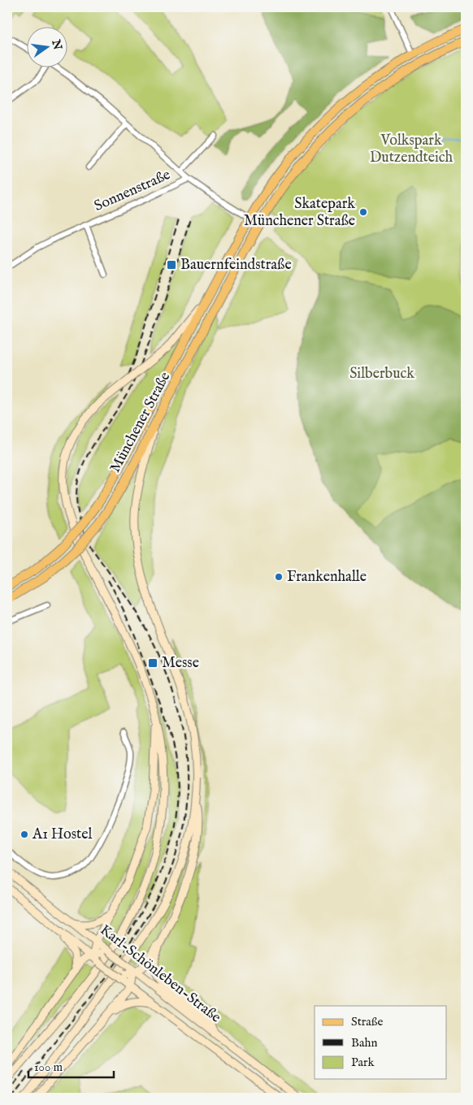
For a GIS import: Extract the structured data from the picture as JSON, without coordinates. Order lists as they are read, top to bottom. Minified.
{"streets":{"main road":["Münchener Straße","Karl-Schönleben-Straße"],"street":["Sonnenstraße"]},"parks":["Volkspark Dutzendteich","Silberbuck"],"places":{"other":["Skatepark Münchener Straße","Frankenhalle","A1 Hostel"],"transit":["Bauernfeindstraße","Messe"]},"legend":["Straße","Bahn","Park"],"scale_bar":"100 m","north":"right"}
